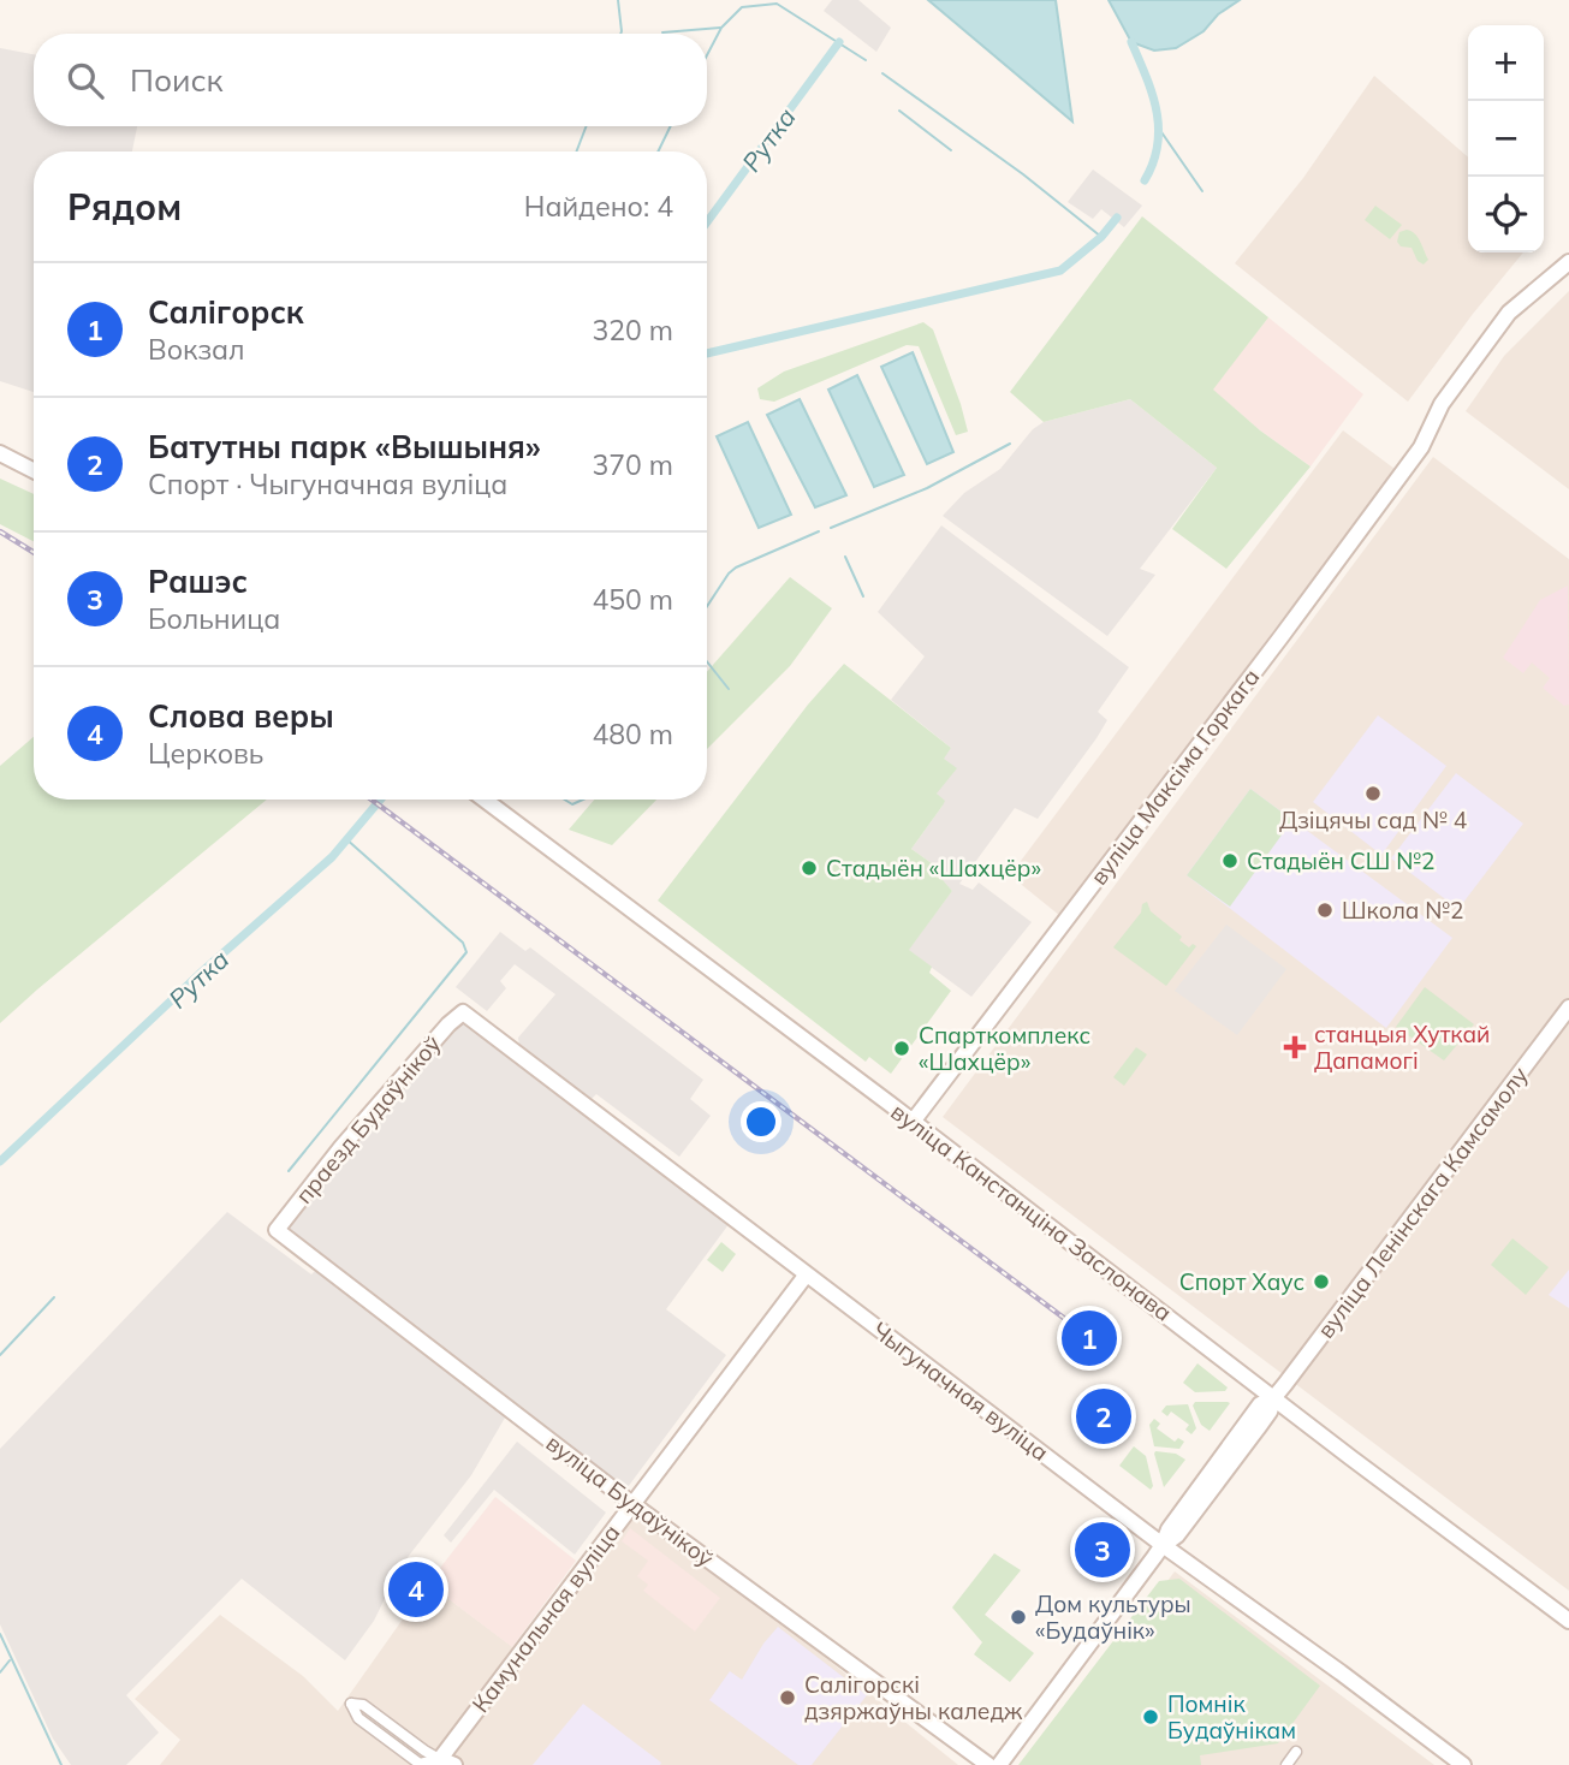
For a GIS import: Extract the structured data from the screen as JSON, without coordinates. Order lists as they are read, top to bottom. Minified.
{"streets":{"main road":["вуліца Максіма Горкага","праезд Будаўнікоў","вуліца Ленінскага Камсамолу","вуліца Канстанціна Заслонава","Чыгуначная вуліца","вуліца Будаўнікоў","Камунальная вуліца"]},"crossings":[["вуліца Максіма Горкага","вуліца Канстанціна Заслонава"],["праезд Будаўнікоў","Чыгуначная вуліца"],["праезд Будаўнікоў","вуліца Будаўнікоў"],["вуліца Ленінскага Камсамолу","вуліца Канстанціна Заслонава"],["вуліца Ленінскага Камсамолу","Чыгуначная вуліца"],["Чыгуначная вуліца","Камунальная вуліца"],["вуліца Будаўнікоў","Камунальная вуліца"]],"water":["Рутка"],"places":{"other":["Дзіцячы сад № 4","Стадыён СШ №2","Стадыён «Шахцёр»","Школа №2","Спарткомплекс «Шахцёр»","Спорт Хаус","Дом культуры «Будаўнік»","Салігорскі дзяржаўны каледж","Помнік Будаўнікам"],"health":["станцыя Хуткай Дапамогі"]},"page":{"map_buttons":["+","−"],"search":"Поиск","heading":["Рядом","Найдено: 4"],"list":[{"mark":"1","name":"Салігорск","note":"Вокзал","value":"320 m"},{"mark":"2","name":"Батутны парк «Вышыня»","note":"Спорт · Чыгуначная вуліца","value":"370 m"},{"mark":"3","name":"Рашэс","note":"Больница","value":"450 m"},{"mark":"4","name":"Слова веры","note":"Церковь","value":"480 m"}],"pins":["1","2","3","4"]}}
